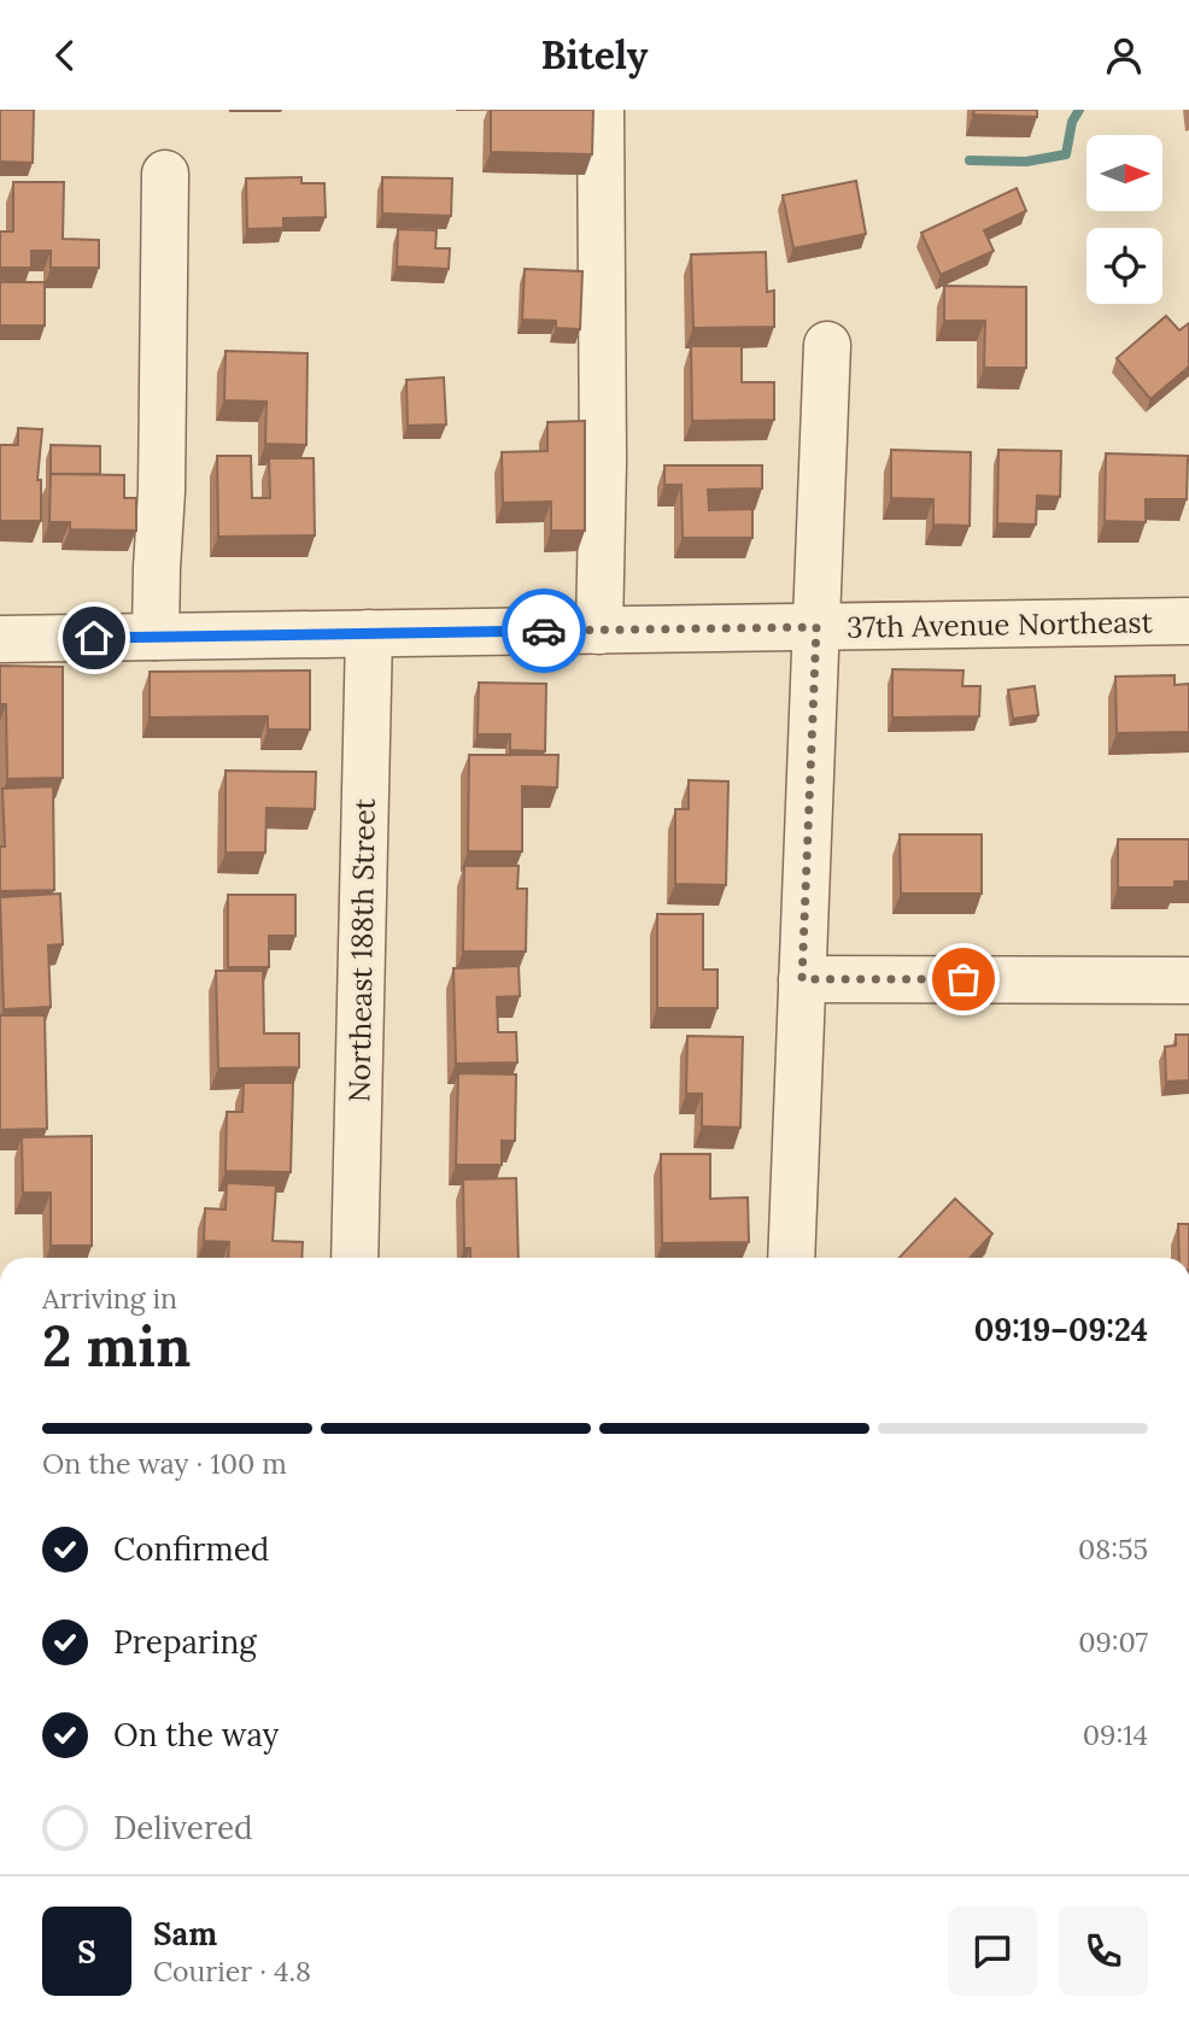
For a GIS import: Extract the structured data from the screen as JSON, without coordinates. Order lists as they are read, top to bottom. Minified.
{"streets":{"street":["37th Avenue Northeast","Northeast 188th Street"]},"crossings":[["37th Avenue Northeast","Northeast 188th Street"]],"north":"right","page":{"header":"Bitely","heading":["2 min","Arriving in","09:19–09:24"],"panel":["Sam","Courier · 4.8"],"bar":"On the way · 100 m","list":[["Confirmed","08:55"],["Preparing","09:07"],["On the way","09:14"],"Delivered"],"round":"S"}}
